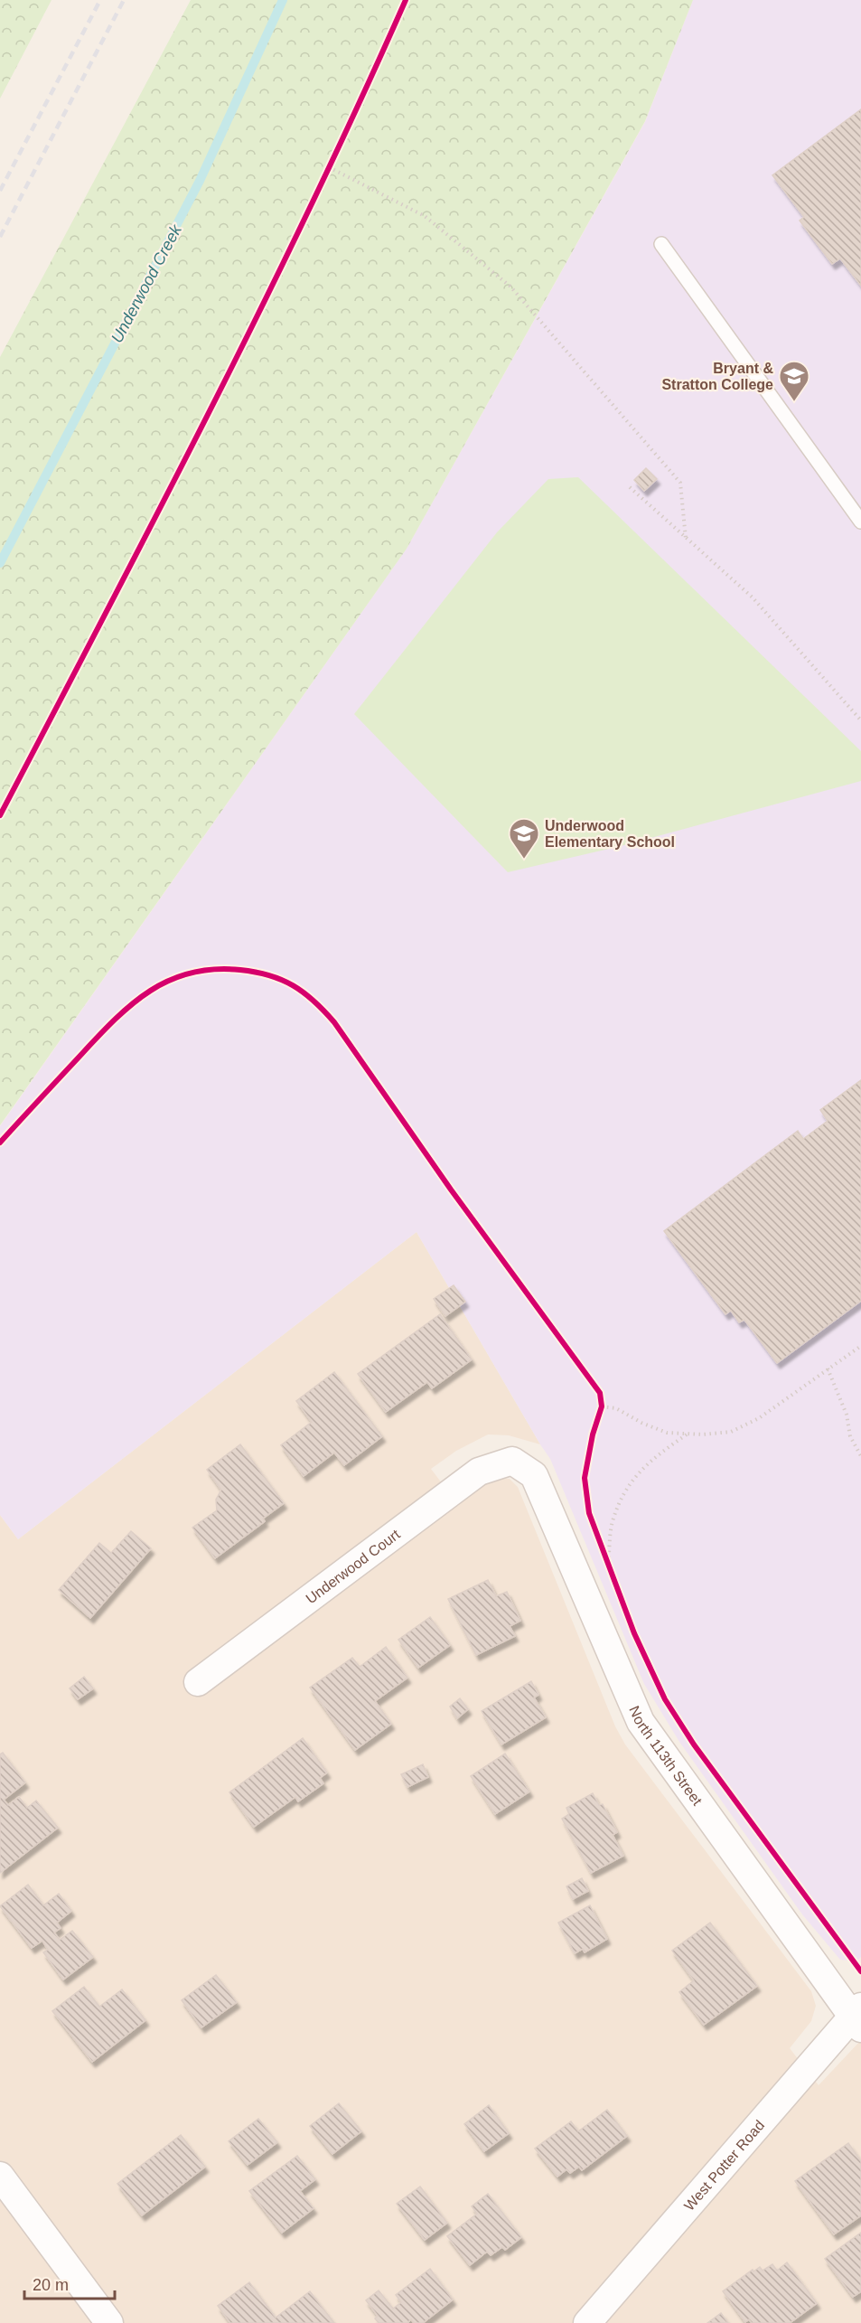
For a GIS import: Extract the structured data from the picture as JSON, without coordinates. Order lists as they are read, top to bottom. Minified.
{"streets":{"street":["Underwood Court","North 113th Street","West Potter Road"]},"crossings":[["Underwood Court","North 113th Street"],["North 113th Street","West Potter Road"]],"water":["Underwood Creek"],"places":{"school or university":["Bryant & Stratton College","Underwood Elementary School"]},"scale_bar":"20 m"}
